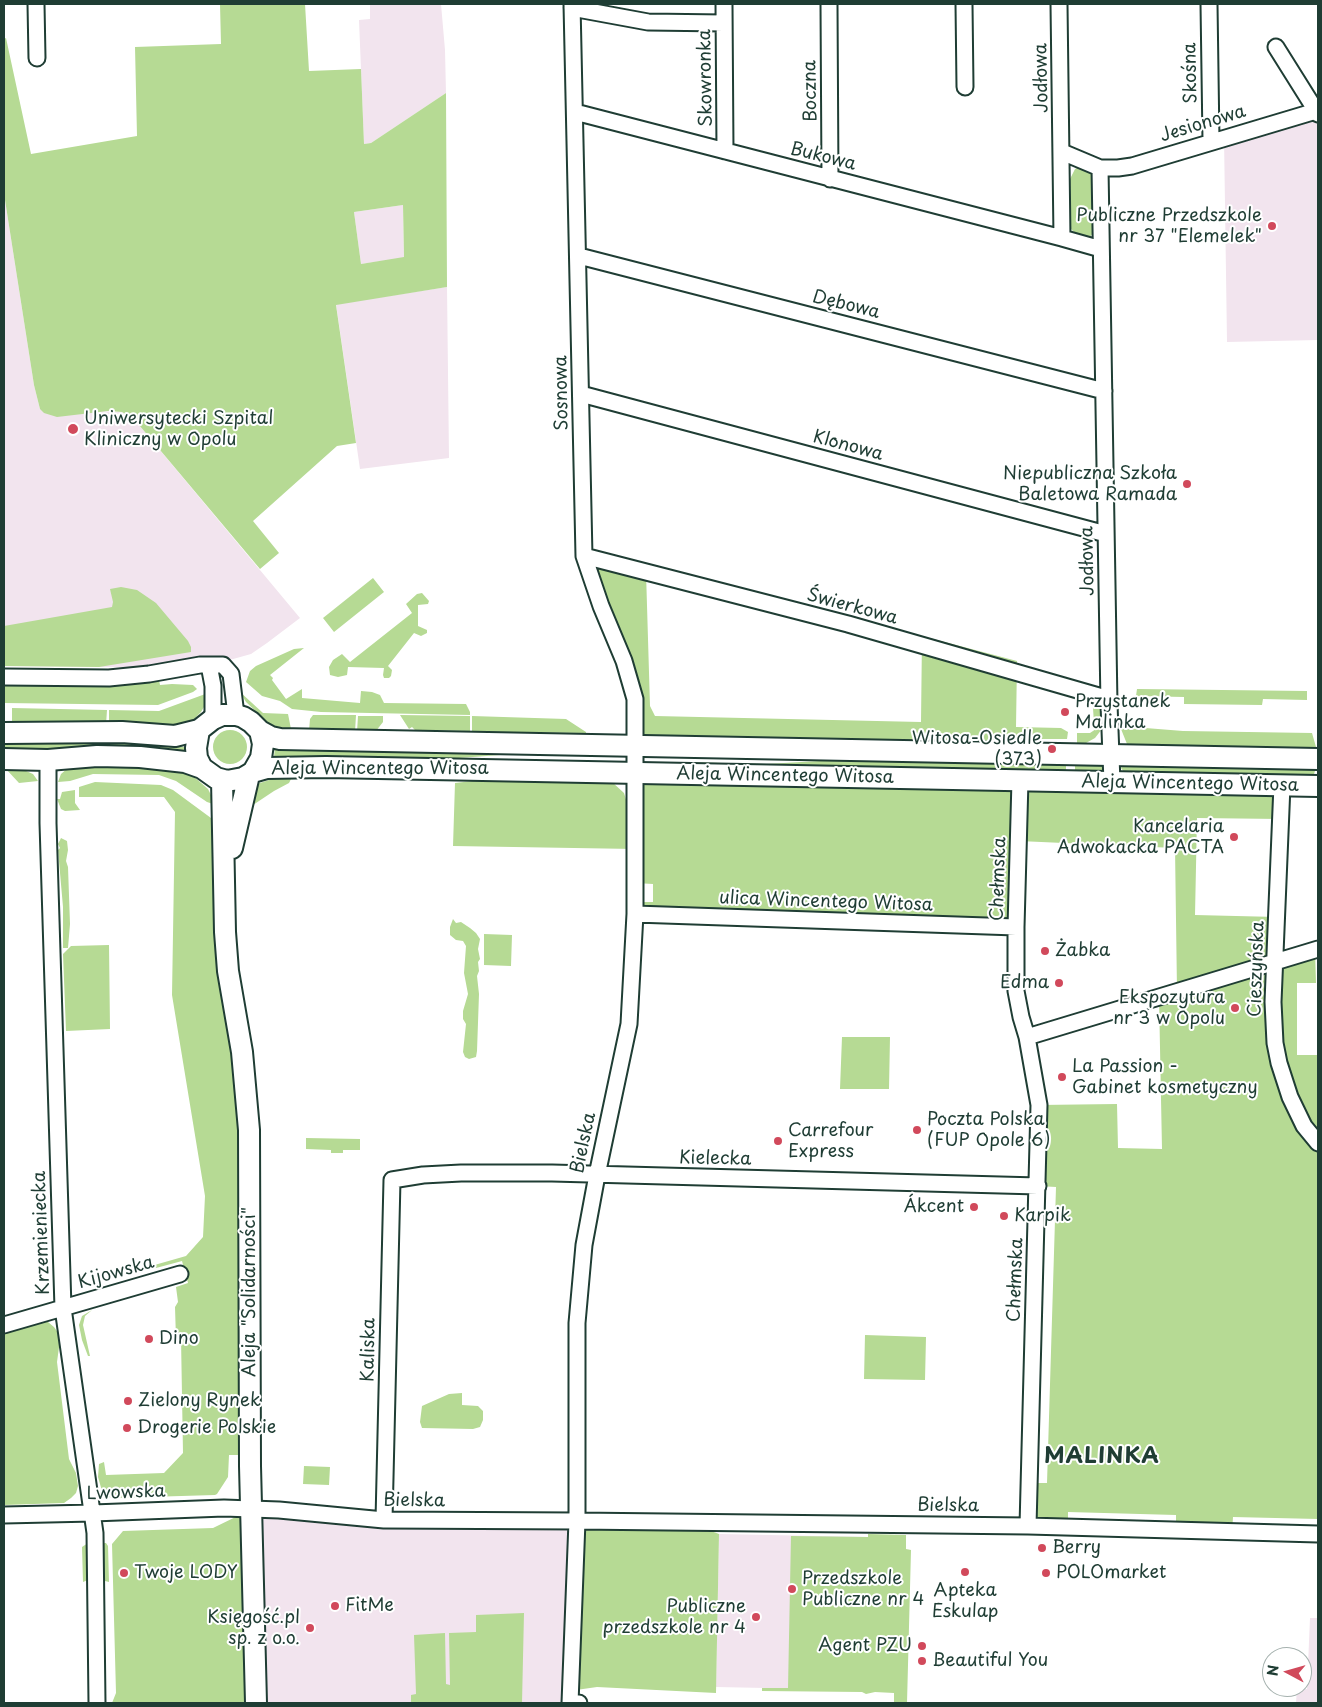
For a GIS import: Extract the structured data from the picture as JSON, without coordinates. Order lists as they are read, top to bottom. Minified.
{"streets":{"street":["Skośna","Skowronka","Jodłowa","Boczna","Jesionowa","Bukowa","Dębowa","Sosnowa","Klonowa","Świerkowa","Aleja Wincentego Witosa","Chełmska","ulica Wincentego Witosa","Cieszyńska","Bielska","Kielecka","Krzemieniecka","Kijowska","Aleja \"Solidarności\"","Kaliska","Lwowska"]},"crossings":[["Skośna","Jesionowa"],["Skowronka","Bukowa"],["Jodłowa","Jesionowa"],["Jodłowa","Bukowa"],["Jodłowa","Dębowa"],["Jodłowa","Klonowa"],["Jodłowa","Świerkowa"],["Jodłowa","Aleja Wincentego Witosa"],["Boczna","Bukowa"],["Bukowa","Sosnowa"],["Dębowa","Sosnowa"],["Sosnowa","Klonowa"],["Sosnowa","Świerkowa"],["Sosnowa","Aleja Wincentego Witosa"],["Sosnowa","Bielska"],["Aleja Wincentego Witosa","Chełmska"],["Aleja Wincentego Witosa","Cieszyńska"],["Aleja Wincentego Witosa","Bielska"],["Aleja Wincentego Witosa","Aleja \"Solidarności\""],["Chełmska","ulica Wincentego Witosa"],["Chełmska","Bielska"],["Chełmska","Kielecka"],["ulica Wincentego Witosa","Bielska"],["Bielska","Kielecka"],["Bielska","Aleja \"Solidarności\""],["Bielska","Kaliska"],["Bielska","Lwowska"],["Kielecka","Kaliska"],["Krzemieniecka","Kijowska"],["Krzemieniecka","Lwowska"],["Aleja \"Solidarności\"","Lwowska"]],"districts":["MALINKA"],"places":["Publiczne Przedszkole nr 37 \"Elemelek\"","Uniwersytecki Szpital Kliniczny w Opolu","Niepubliczna Szkoła Baletowa Ramada","Przystanek Malinka","Witosa-Osiedle (373)","Kancelaria Adwokacka PACTA","Żabka","Edma","Ekspozytura nr 3 w Opolu","La Passion - Gabinet kosmetyczny","Poczta Polska (FUP Opole 6)","Carrefour Express","Ákcent","Karpik","Dino","Zielony Rynek","Drogerie Polskie","Berry","Apteka Eskulap","Twoje LODY","POLOmarket","Przedszkole Publiczne nr 4","FitMe","Publiczne przedszkole nr 4","Księgość.pl sp. z o.o.","Agent PZU","Beautiful You"],"north":"left"}
